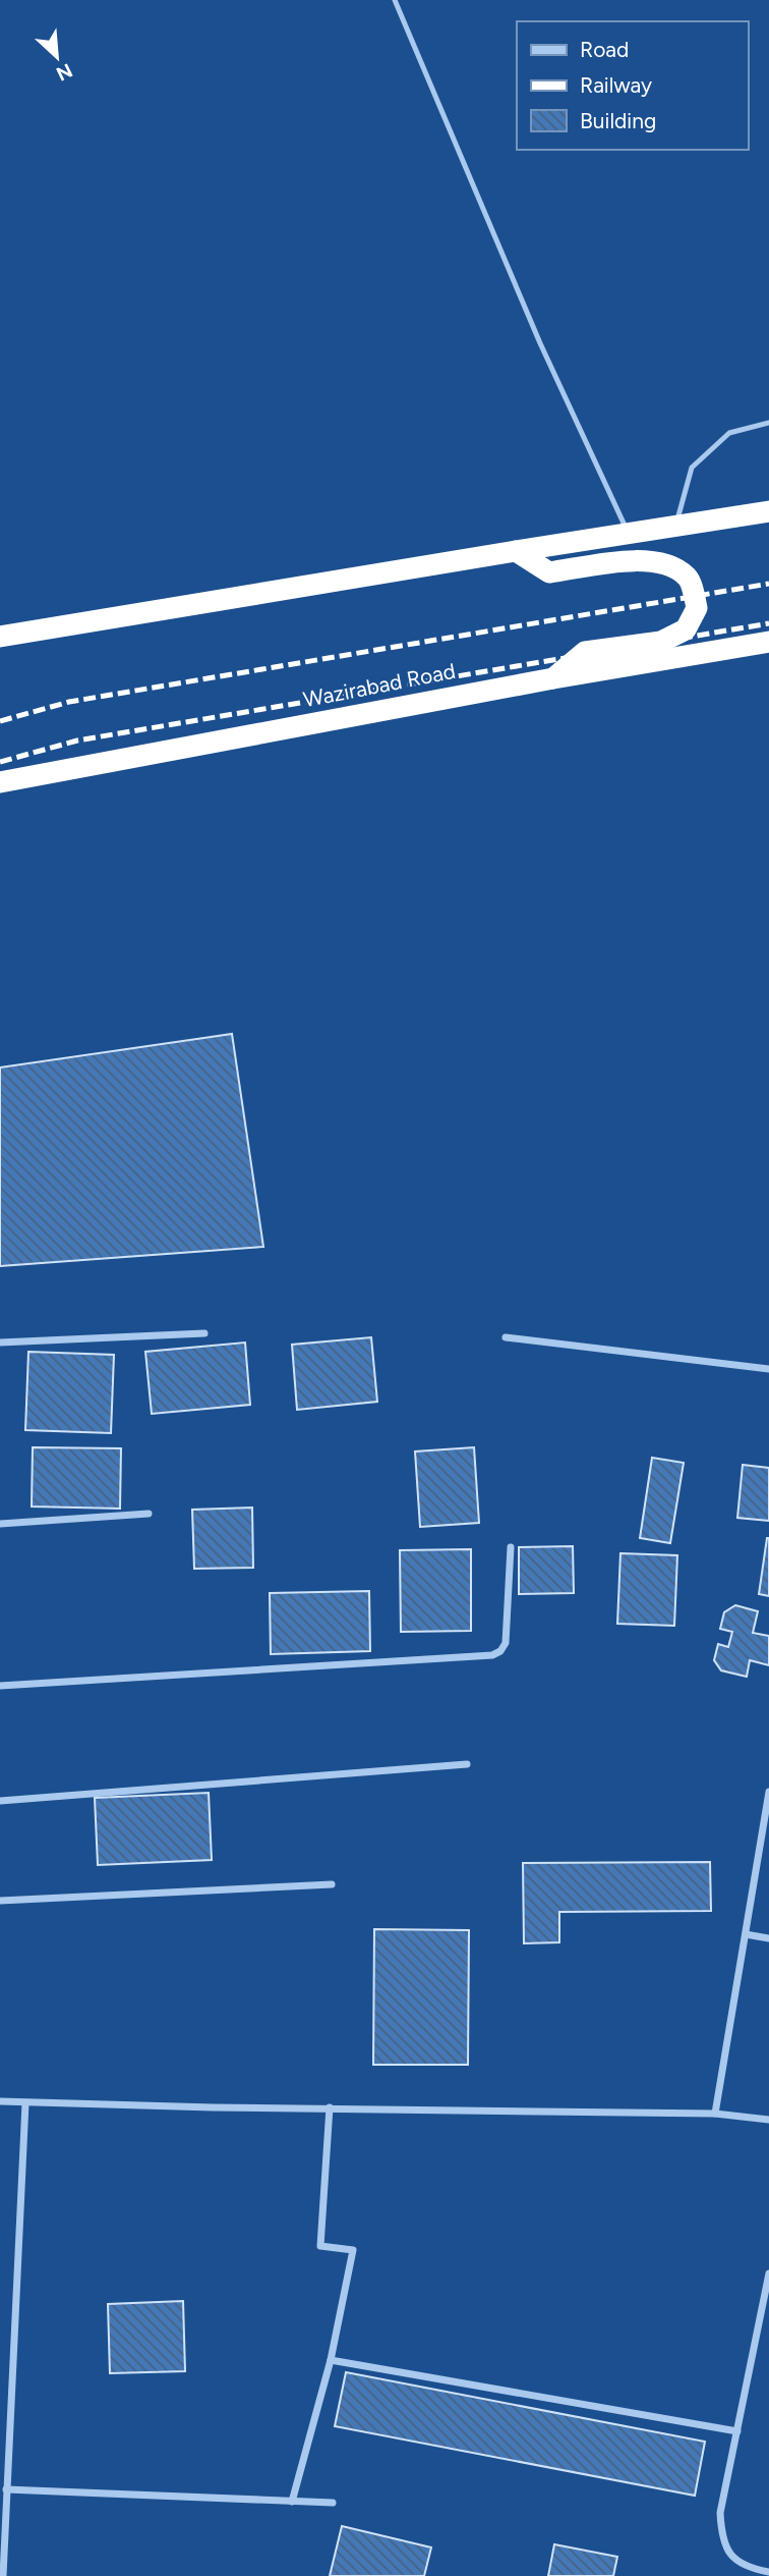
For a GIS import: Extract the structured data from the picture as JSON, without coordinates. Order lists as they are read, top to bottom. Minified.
{"streets":{"highway":["Wazirabad Road"]},"legend":["Road","Railway","Building"],"north":"bottom right"}
